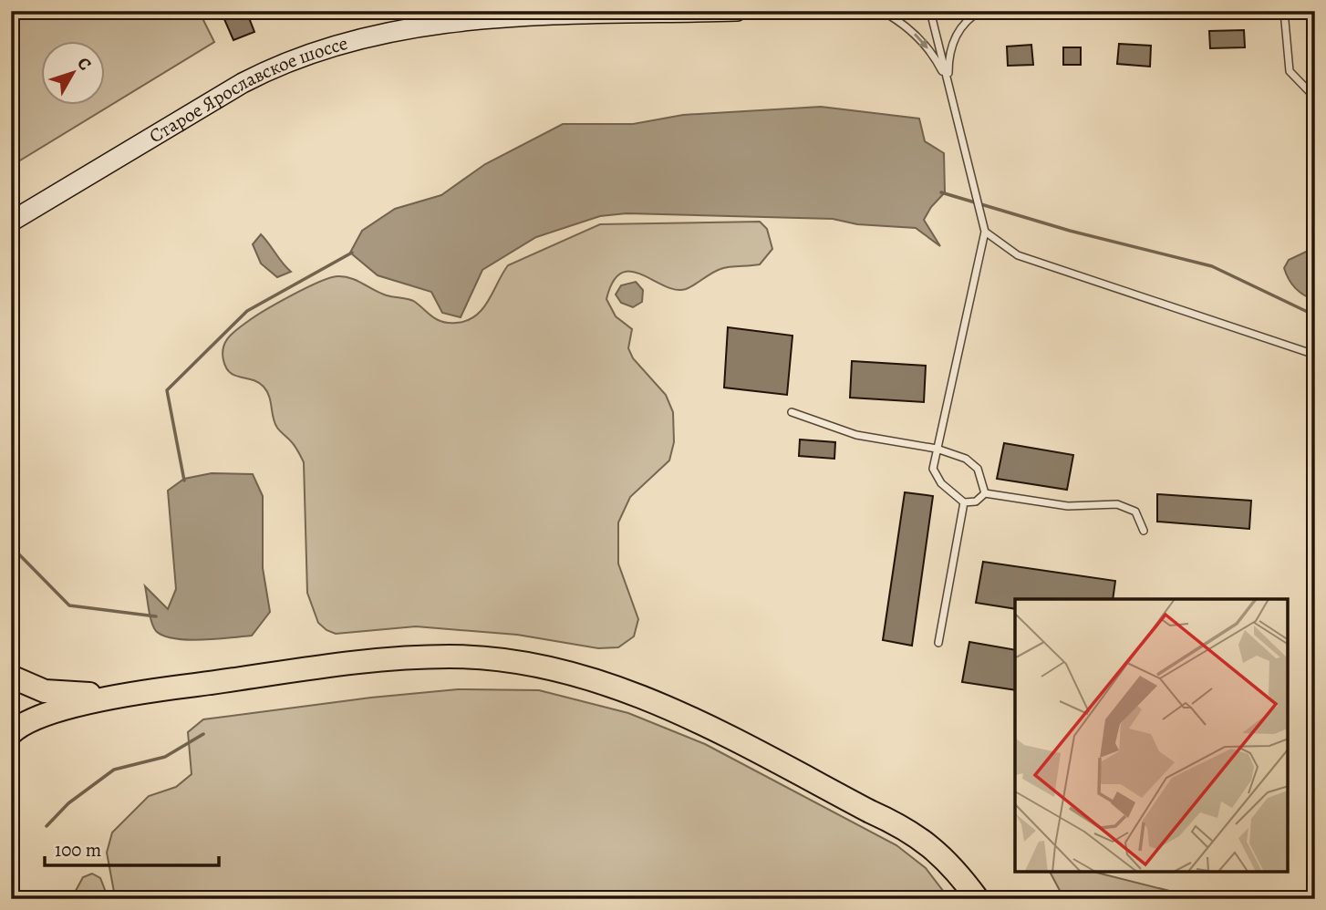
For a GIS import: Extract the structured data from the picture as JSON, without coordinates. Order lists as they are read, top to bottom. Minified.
{"streets":{"main road":["Старое Ярославское шоссе"]},"scale_bar":"100 m","north":"top right"}
